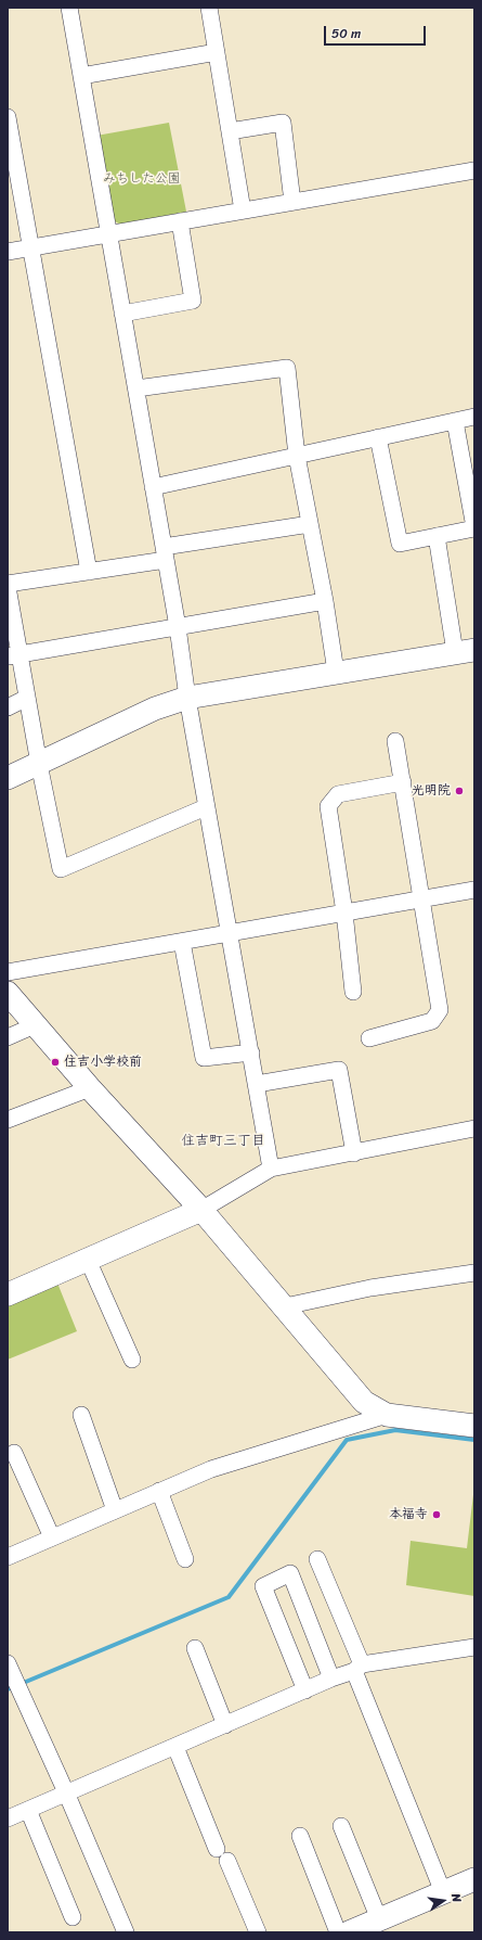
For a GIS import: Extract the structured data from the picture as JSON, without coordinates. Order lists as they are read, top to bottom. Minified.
{"districts":["住吉町三丁目"],"parks":["みちした公園"],"places":["光明院","住吉小学校前","本福寺"],"scale_bar":"50 m","north":"right"}
